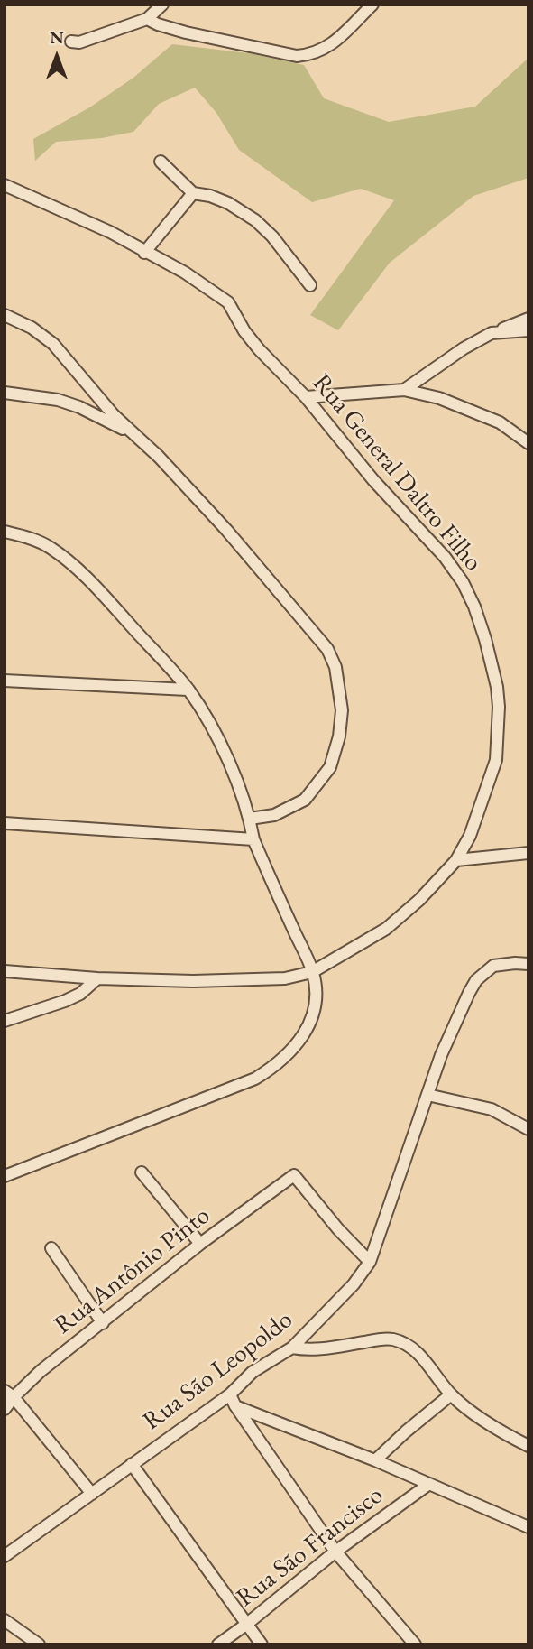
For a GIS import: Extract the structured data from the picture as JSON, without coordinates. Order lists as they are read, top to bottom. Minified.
{"streets":{"street":["Rua General Daltro Filho","Rua Antônio Pinto","Rua São Leopoldo","Rua São Francisco"]},"crossings":[["Rua Antônio Pinto","Rua São Leopoldo"]],"north":"top"}
